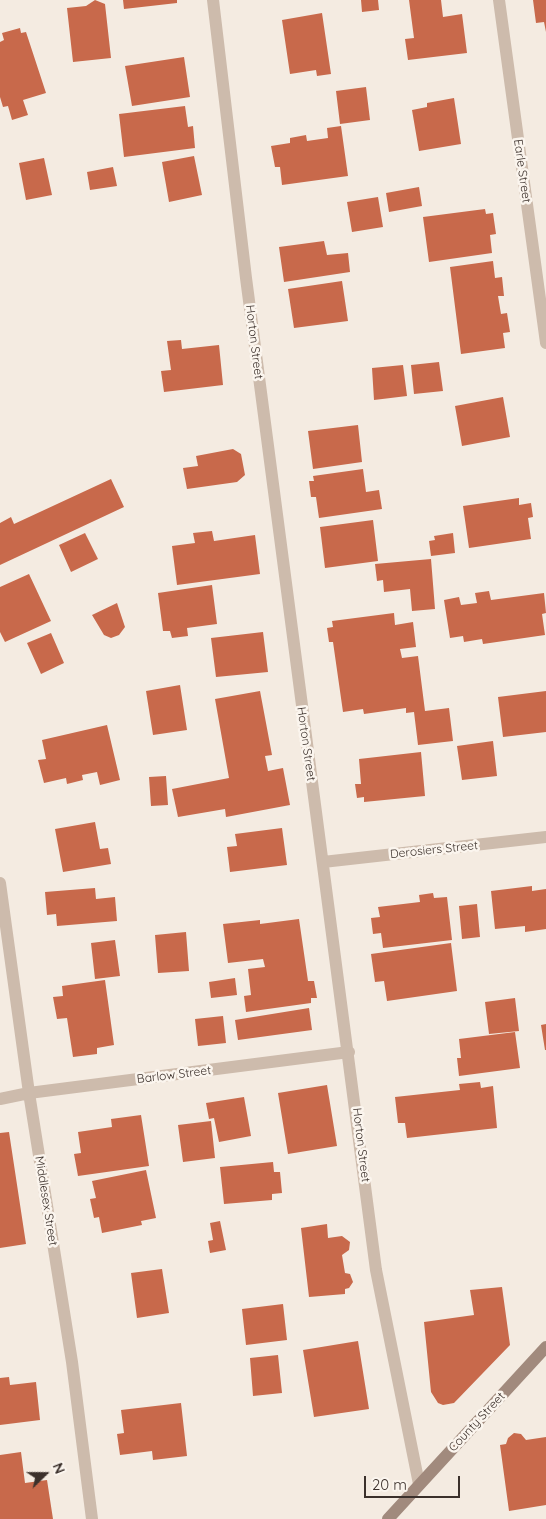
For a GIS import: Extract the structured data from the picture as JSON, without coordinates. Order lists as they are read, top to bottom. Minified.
{"streets":{"street":["Earle Street","Horton Street","Derosiers Street","Barlow Street","Middlesex Street","County Street"]},"crossings":[["Horton Street","Derosiers Street"],["Horton Street","Barlow Street"],["Horton Street","County Street"],["Barlow Street","Middlesex Street"]],"scale_bar":"20 m","north":"right"}
